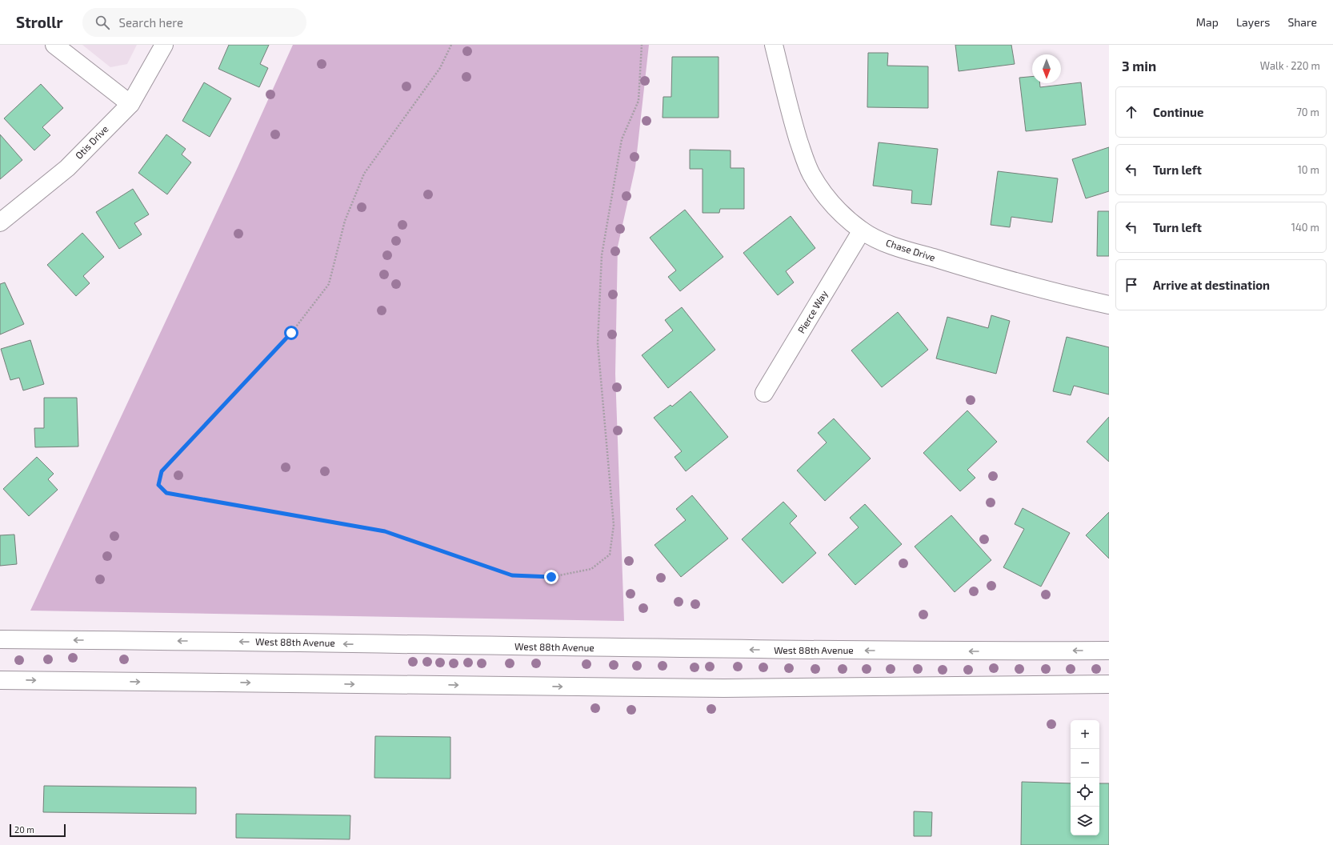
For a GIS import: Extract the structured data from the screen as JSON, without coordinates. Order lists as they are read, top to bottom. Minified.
{"streets":{"main road":["Otis Drive","Chase Drive","Pierce Way","West 88th Avenue"]},"crossings":[["Chase Drive","Pierce Way"]],"scale_bar":"20 m","north":"bottom","page":{"header":"Strollr","search":"Search here","nav":["Map","Layers","Share"],"heading":["3 min","Walk · 220 m"],"list":[["Continue","70 m"],["Turn left","10 m"],["Turn left","140 m"],"Arrive at destination"],"map_buttons":["+","−"],"scale":"20 m"}}
